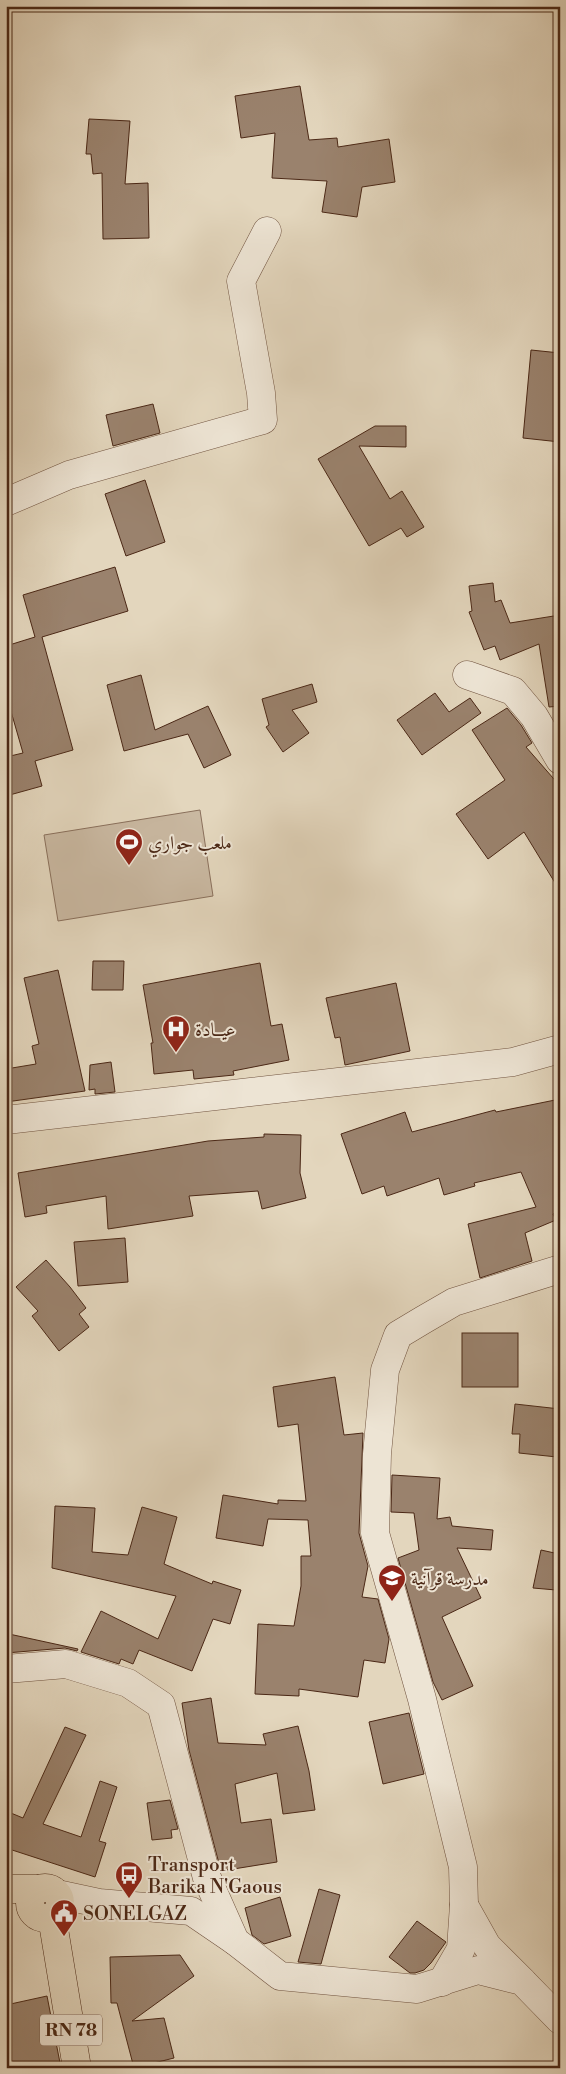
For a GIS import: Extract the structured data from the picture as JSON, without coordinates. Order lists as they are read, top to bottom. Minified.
{"streets":{"main road":["RN 78"]},"places":{"sports":["ملعب جواري"],"hospital":["عيــادة"],"school or university":["مدرسة قرآنية"],"bus stop":["Transport Barika N'Gaous"],"public building":["SONELGAZ"]}}
